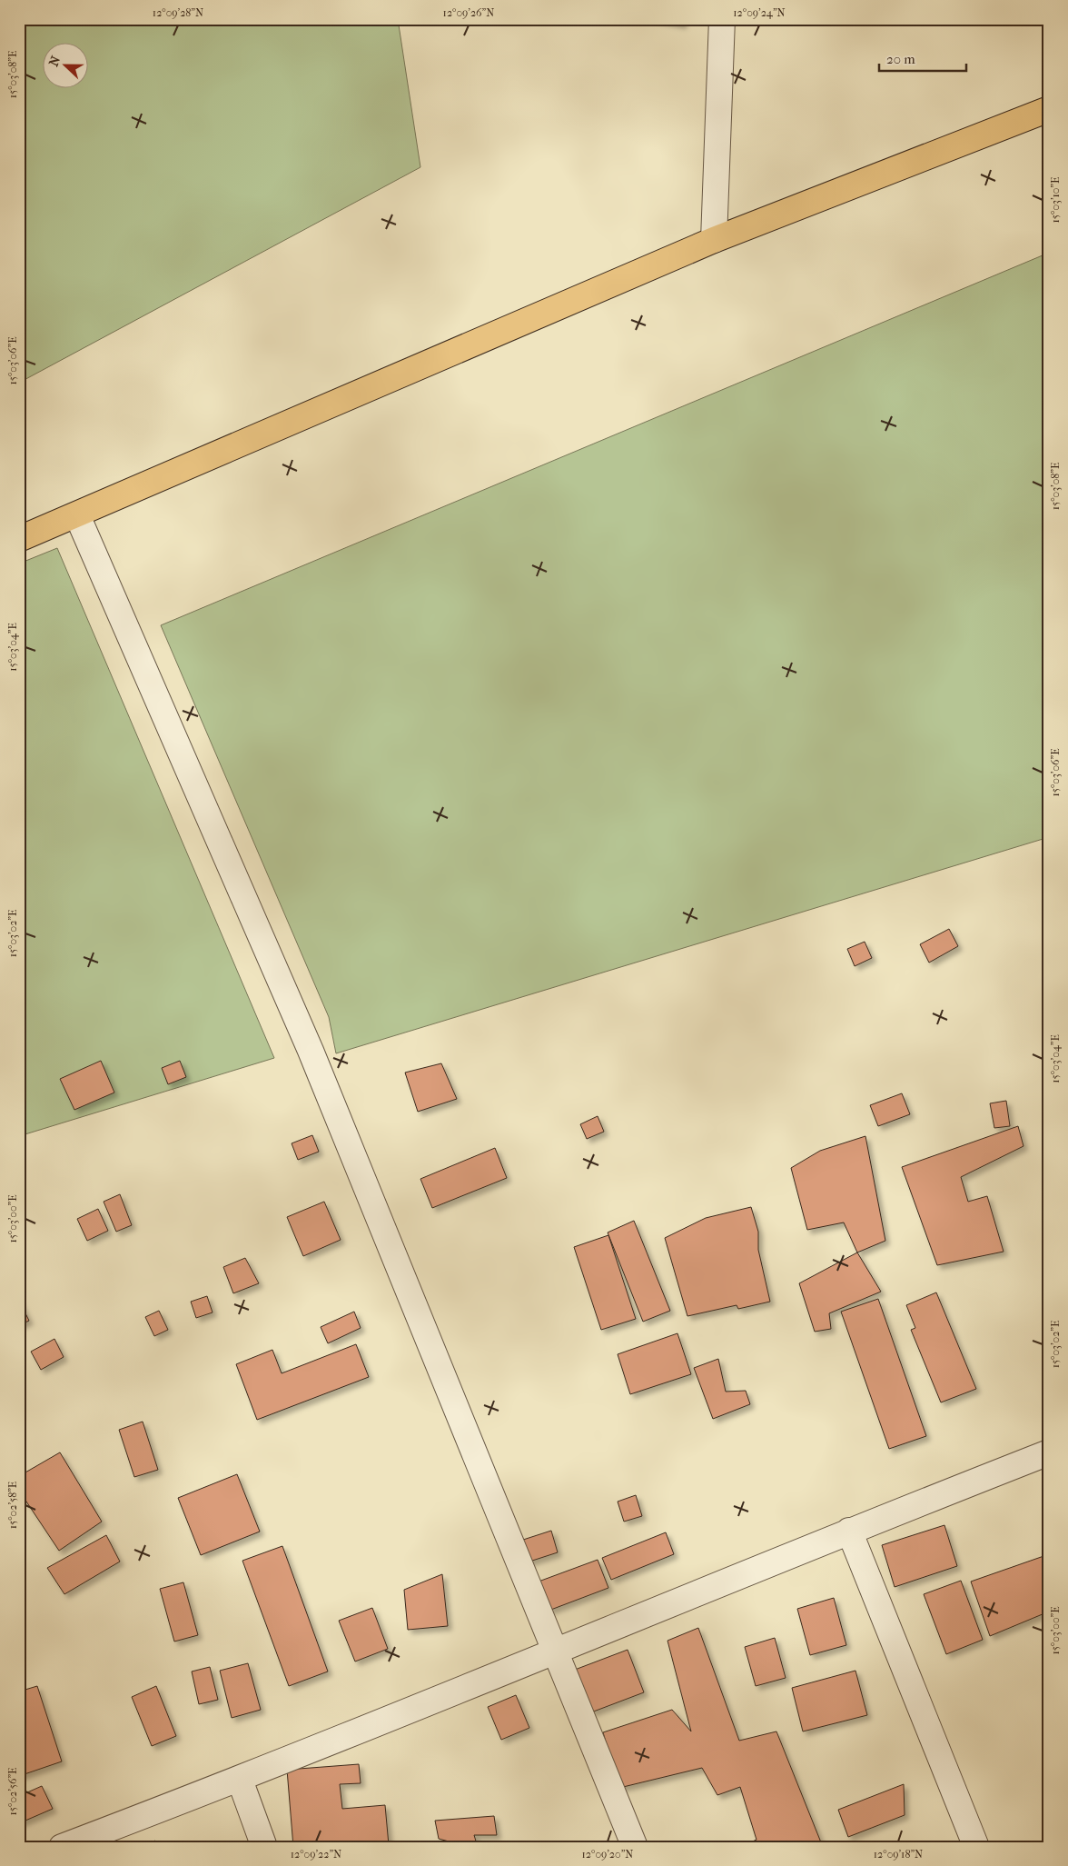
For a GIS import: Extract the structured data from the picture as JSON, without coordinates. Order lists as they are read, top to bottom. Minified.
{"scale_bar":"20 m","north":"left","coordinates":["12°09'28\"N","12°09'26\"N","12°09'24\"N","15°03'08\"E","15°03'10\"E","15°03'06\"E","15°03'04\"E","15°03'02\"E","15°03'00\"E","15°02'58\"E","15°02'56\"E","12°09'22\"N","12°09'20\"N","12°09'18\"N"]}
